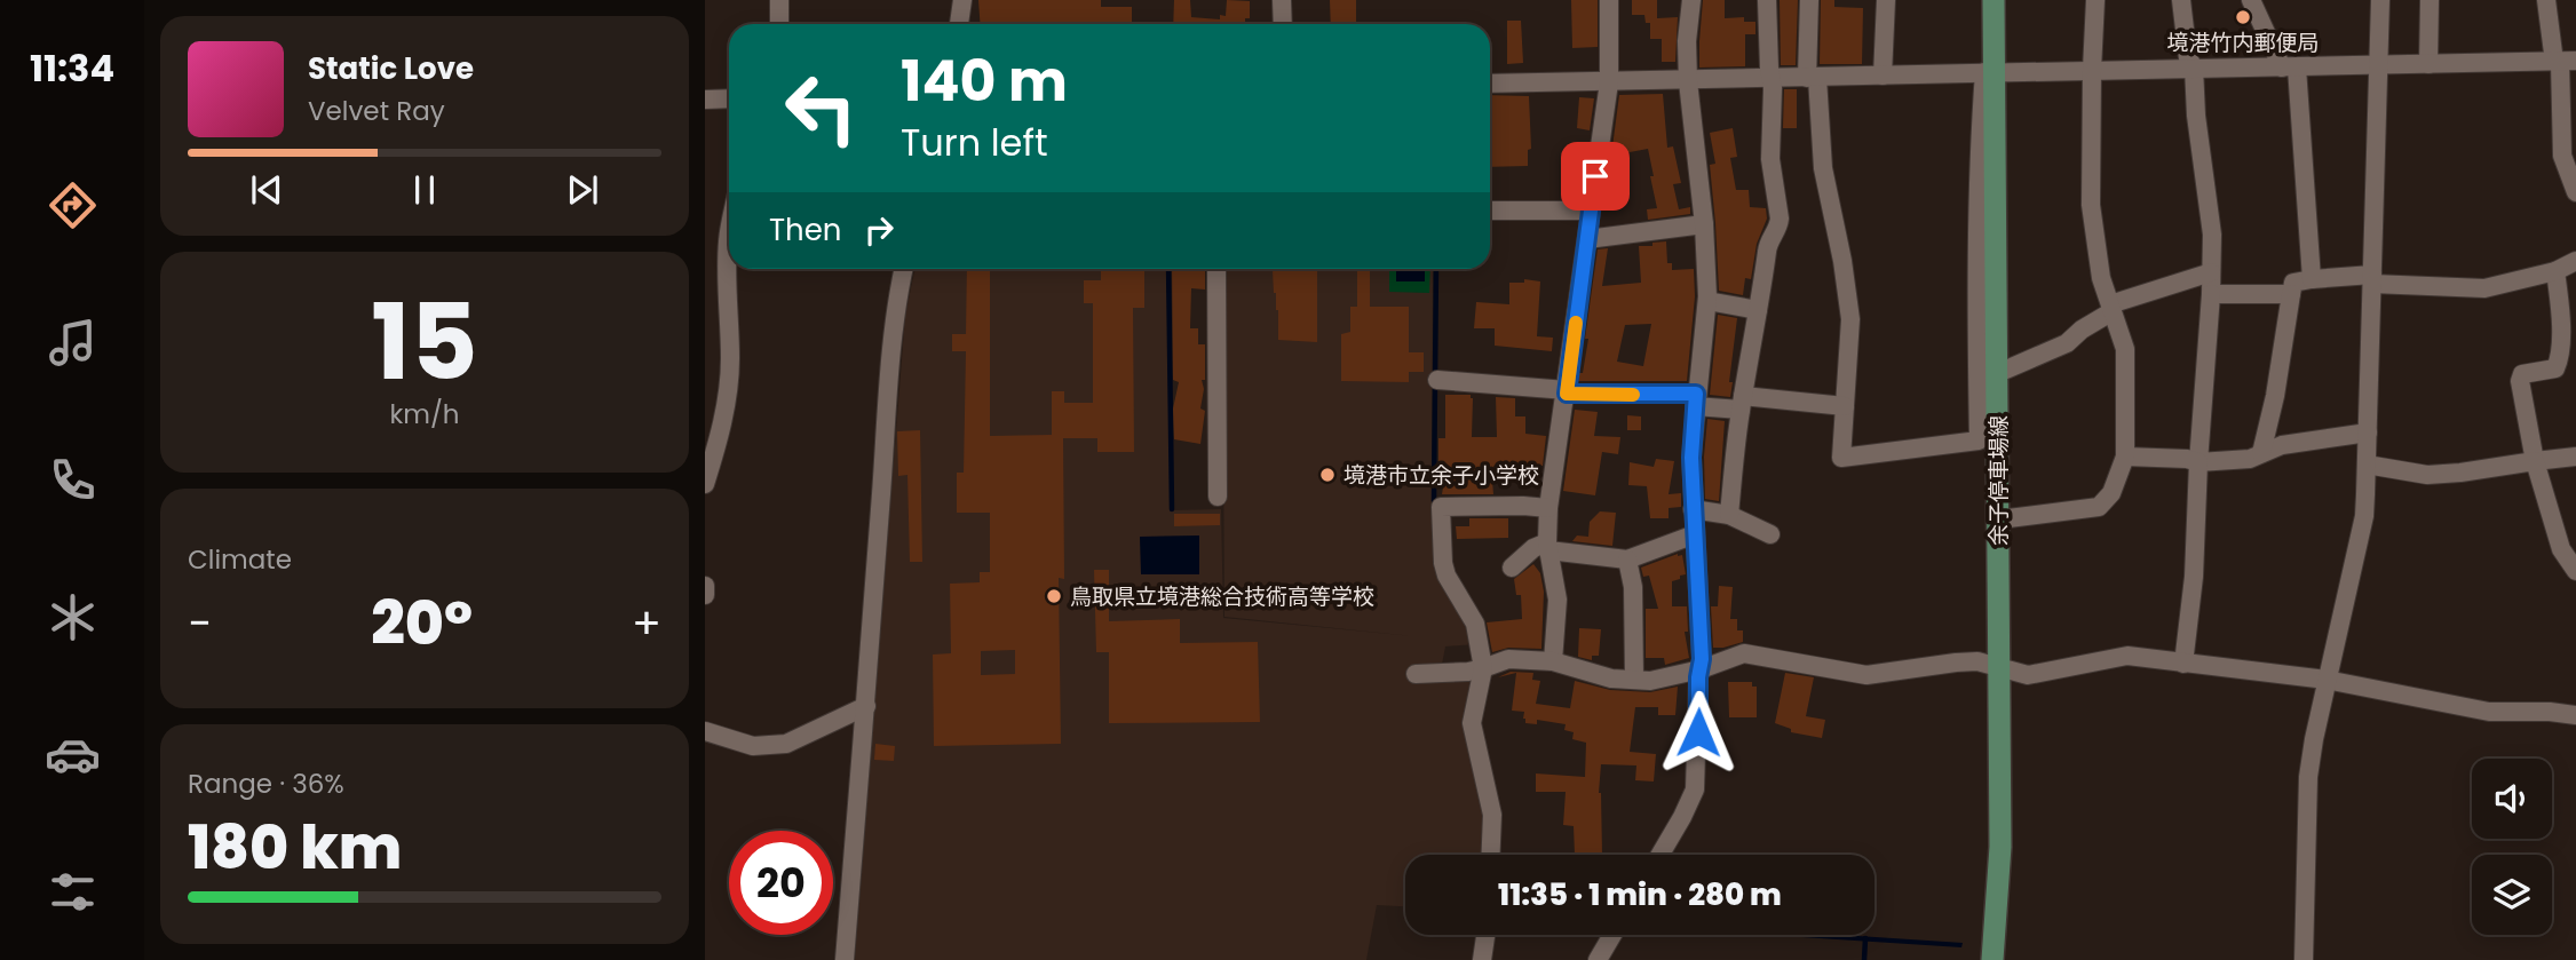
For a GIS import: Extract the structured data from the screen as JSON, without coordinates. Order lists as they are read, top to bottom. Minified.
{"streets":{"main road":["余子停車場線"]},"places":["境港竹内郵便局","境港市立余子小学校","鳥取県立境港総合技術高等学校"],"page":{"tabs":"11:34","turn":["140 m","Turn left"],"song":["Static Love","Velvet Ray"],"then":"Then","tile":[["15","km/h"],"Climate",["Range · 36%","180 km"]],"heat":["−","20°","+"],"limit":"20","trip":"11:35 · 1 min · 280 m"}}
